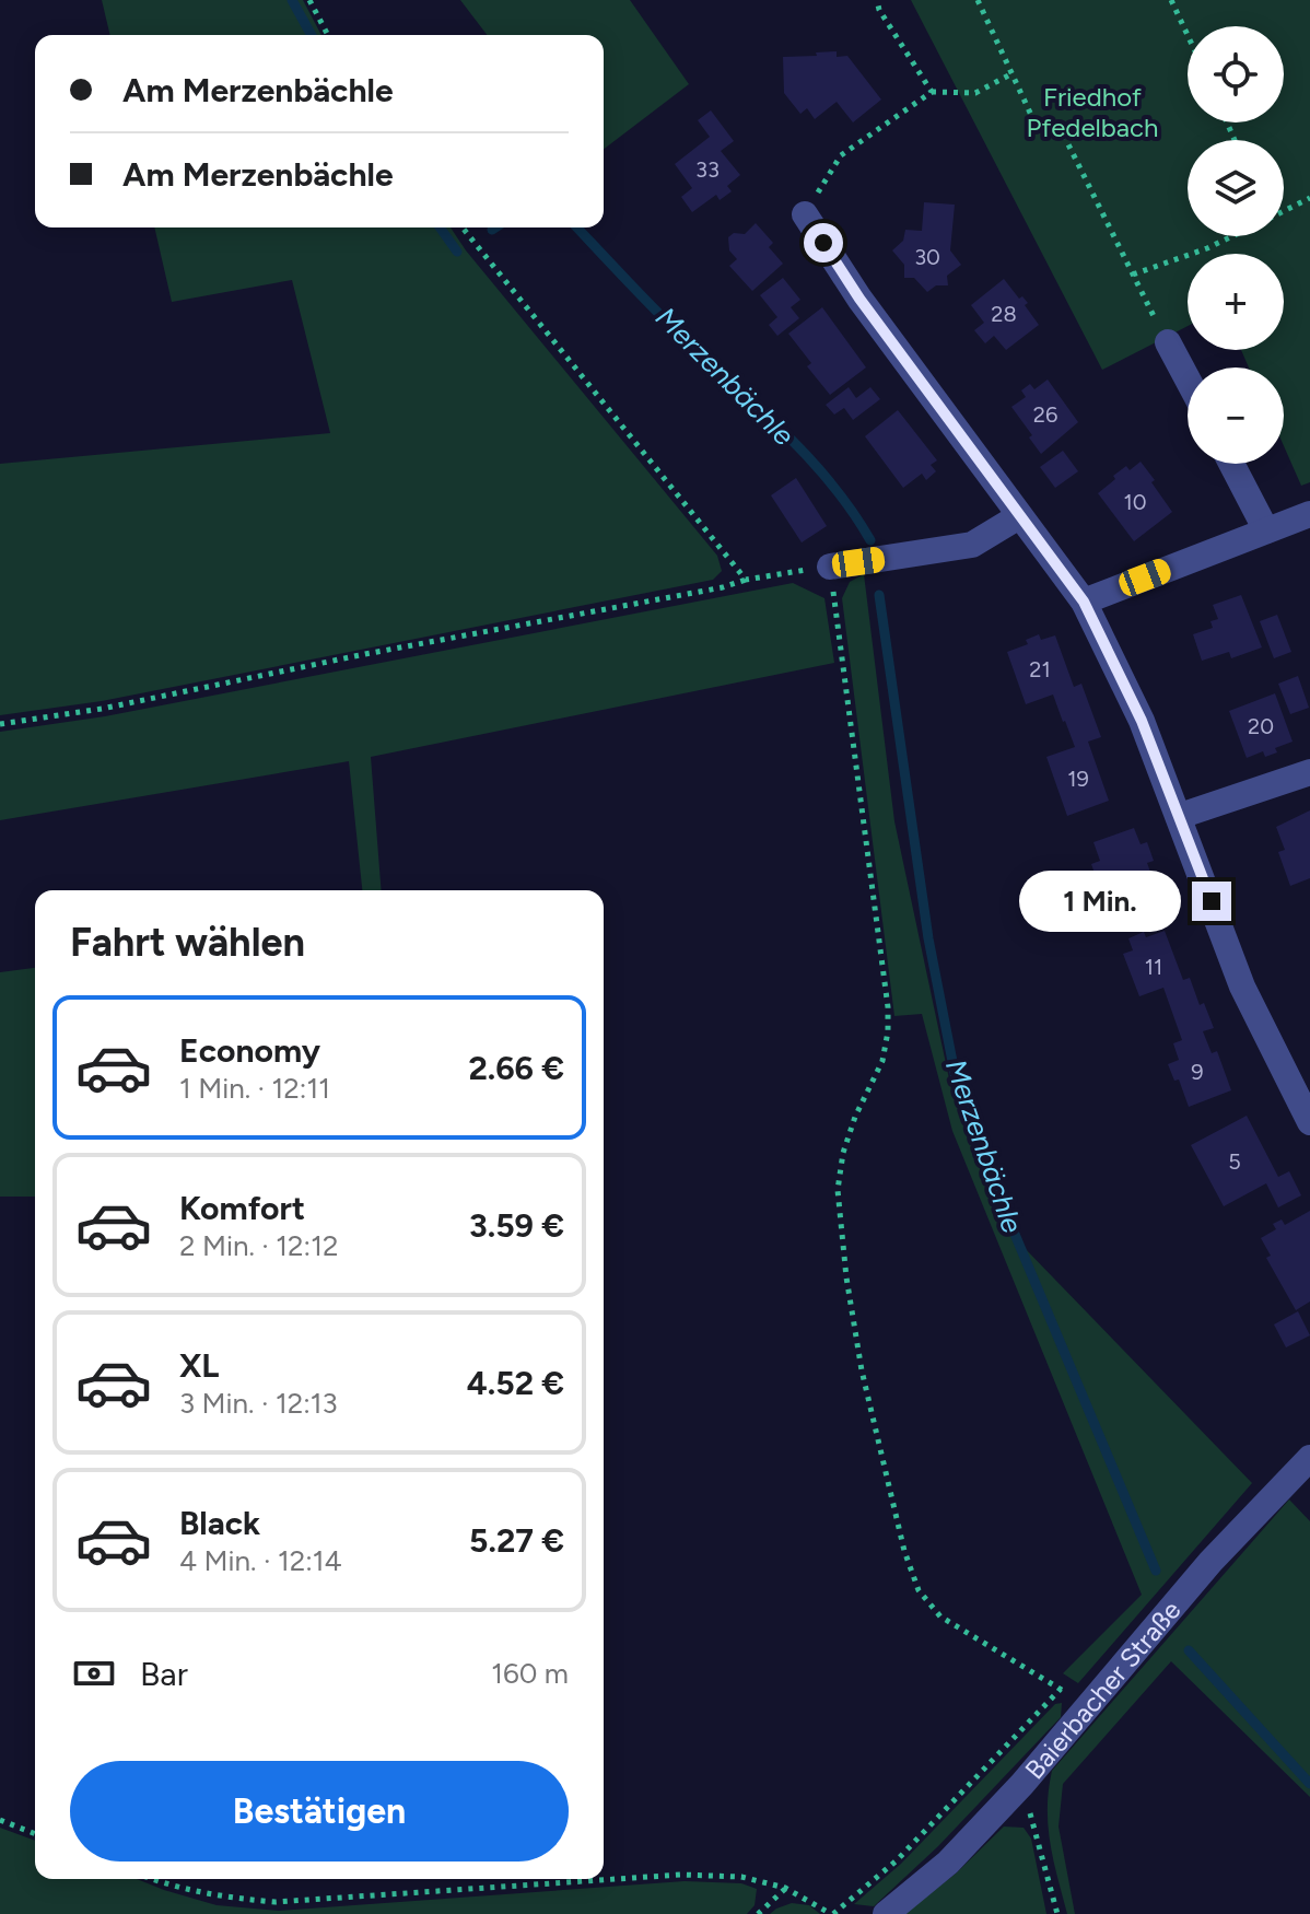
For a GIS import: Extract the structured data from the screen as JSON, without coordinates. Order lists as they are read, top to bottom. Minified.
{"streets":{"street":["Baierbacher Straße"]},"water":["Merzenbächle"],"parks":["Friedhof Pfedelbach"],"house_numbers":["33","30","28","26","10","21","20","19","11","9","5"],"page":{"map_buttons":["+","−"],"banner":["Am Merzenbächle","Am Merzenbächle"],"bubble":"1 Min.","heading":"Fahrt wählen","list":[{"name":"Economy","note":"1 Min. · 12:11","value":"2.66 €"},{"name":"Komfort","note":"2 Min. · 12:12","value":"3.59 €"},{"name":"XL","note":"3 Min. · 12:13","value":"4.52 €"},{"name":"Black","note":"4 Min. · 12:14","value":"5.27 €"}],"pay":["Bar","160 m"],"buttons":"Bestätigen"}}
